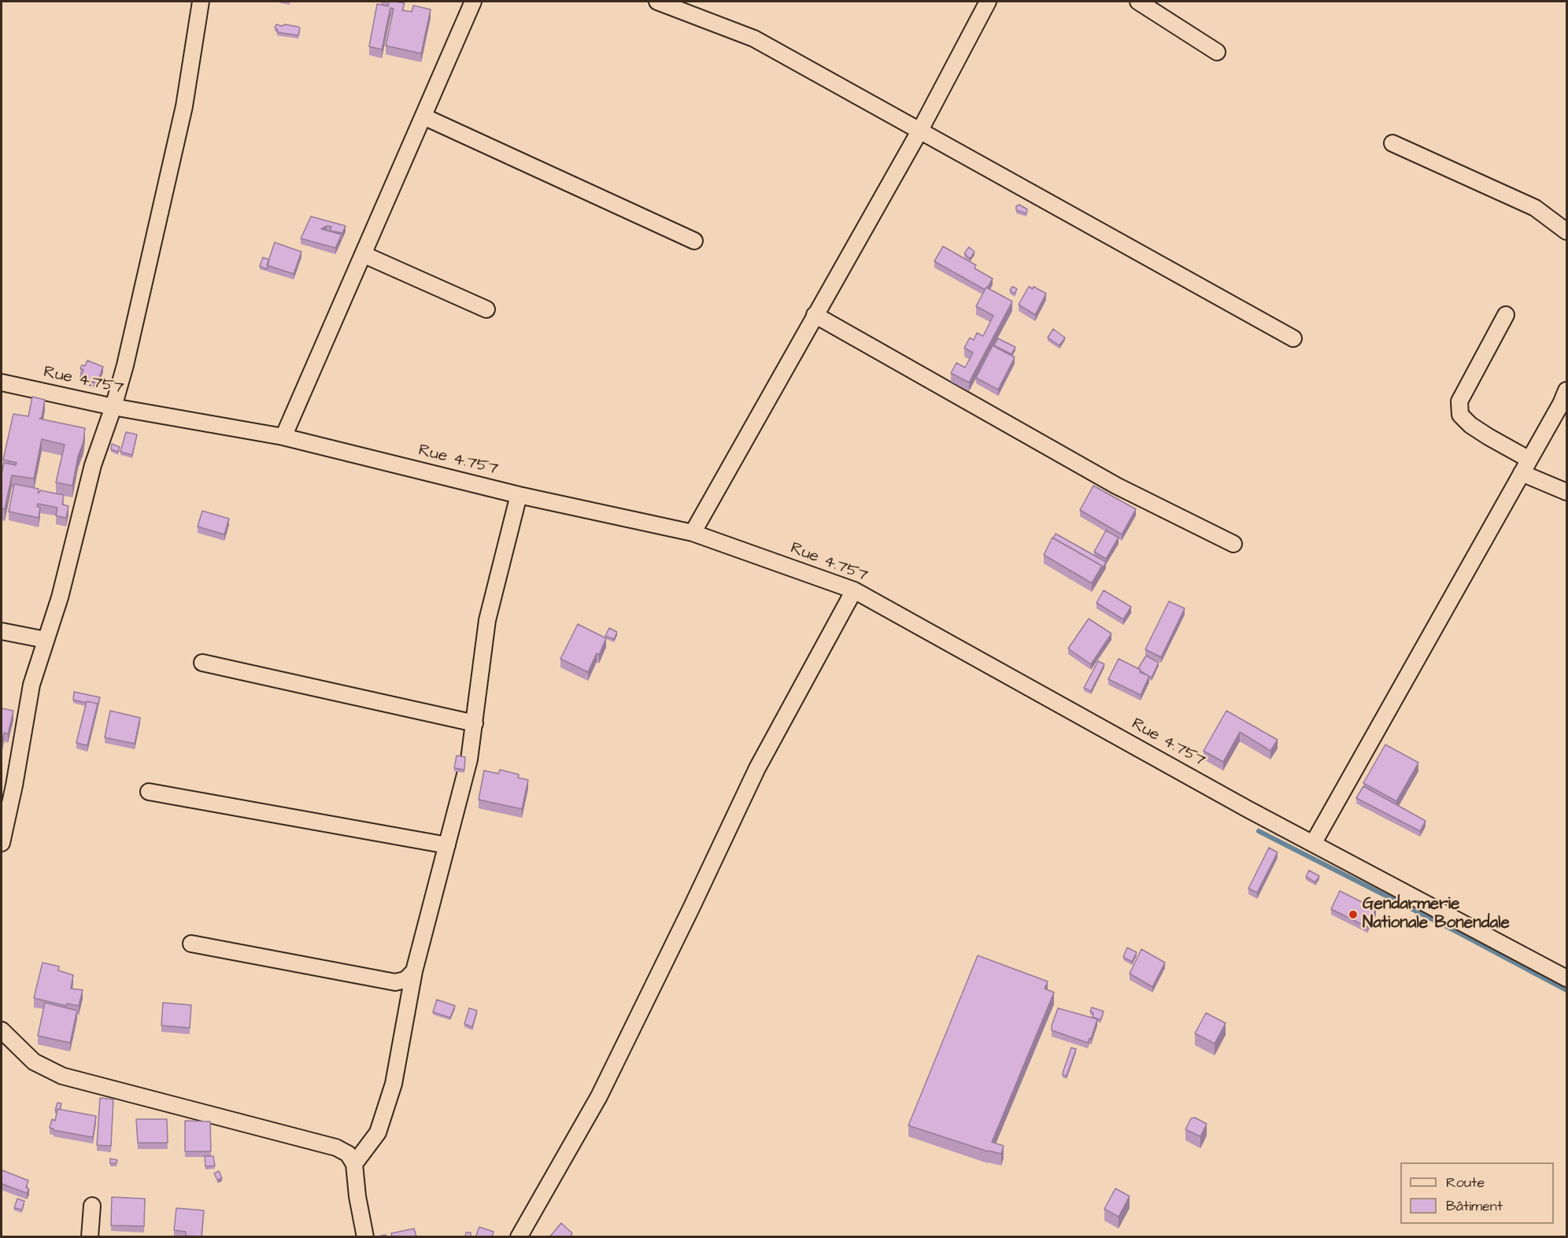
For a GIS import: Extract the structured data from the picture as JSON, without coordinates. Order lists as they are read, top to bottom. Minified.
{"streets":{"street":["Rue 4.757"]},"places":["Gendarmerie Nationale Bonendale"],"legend":["Route","Bâtiment"]}
